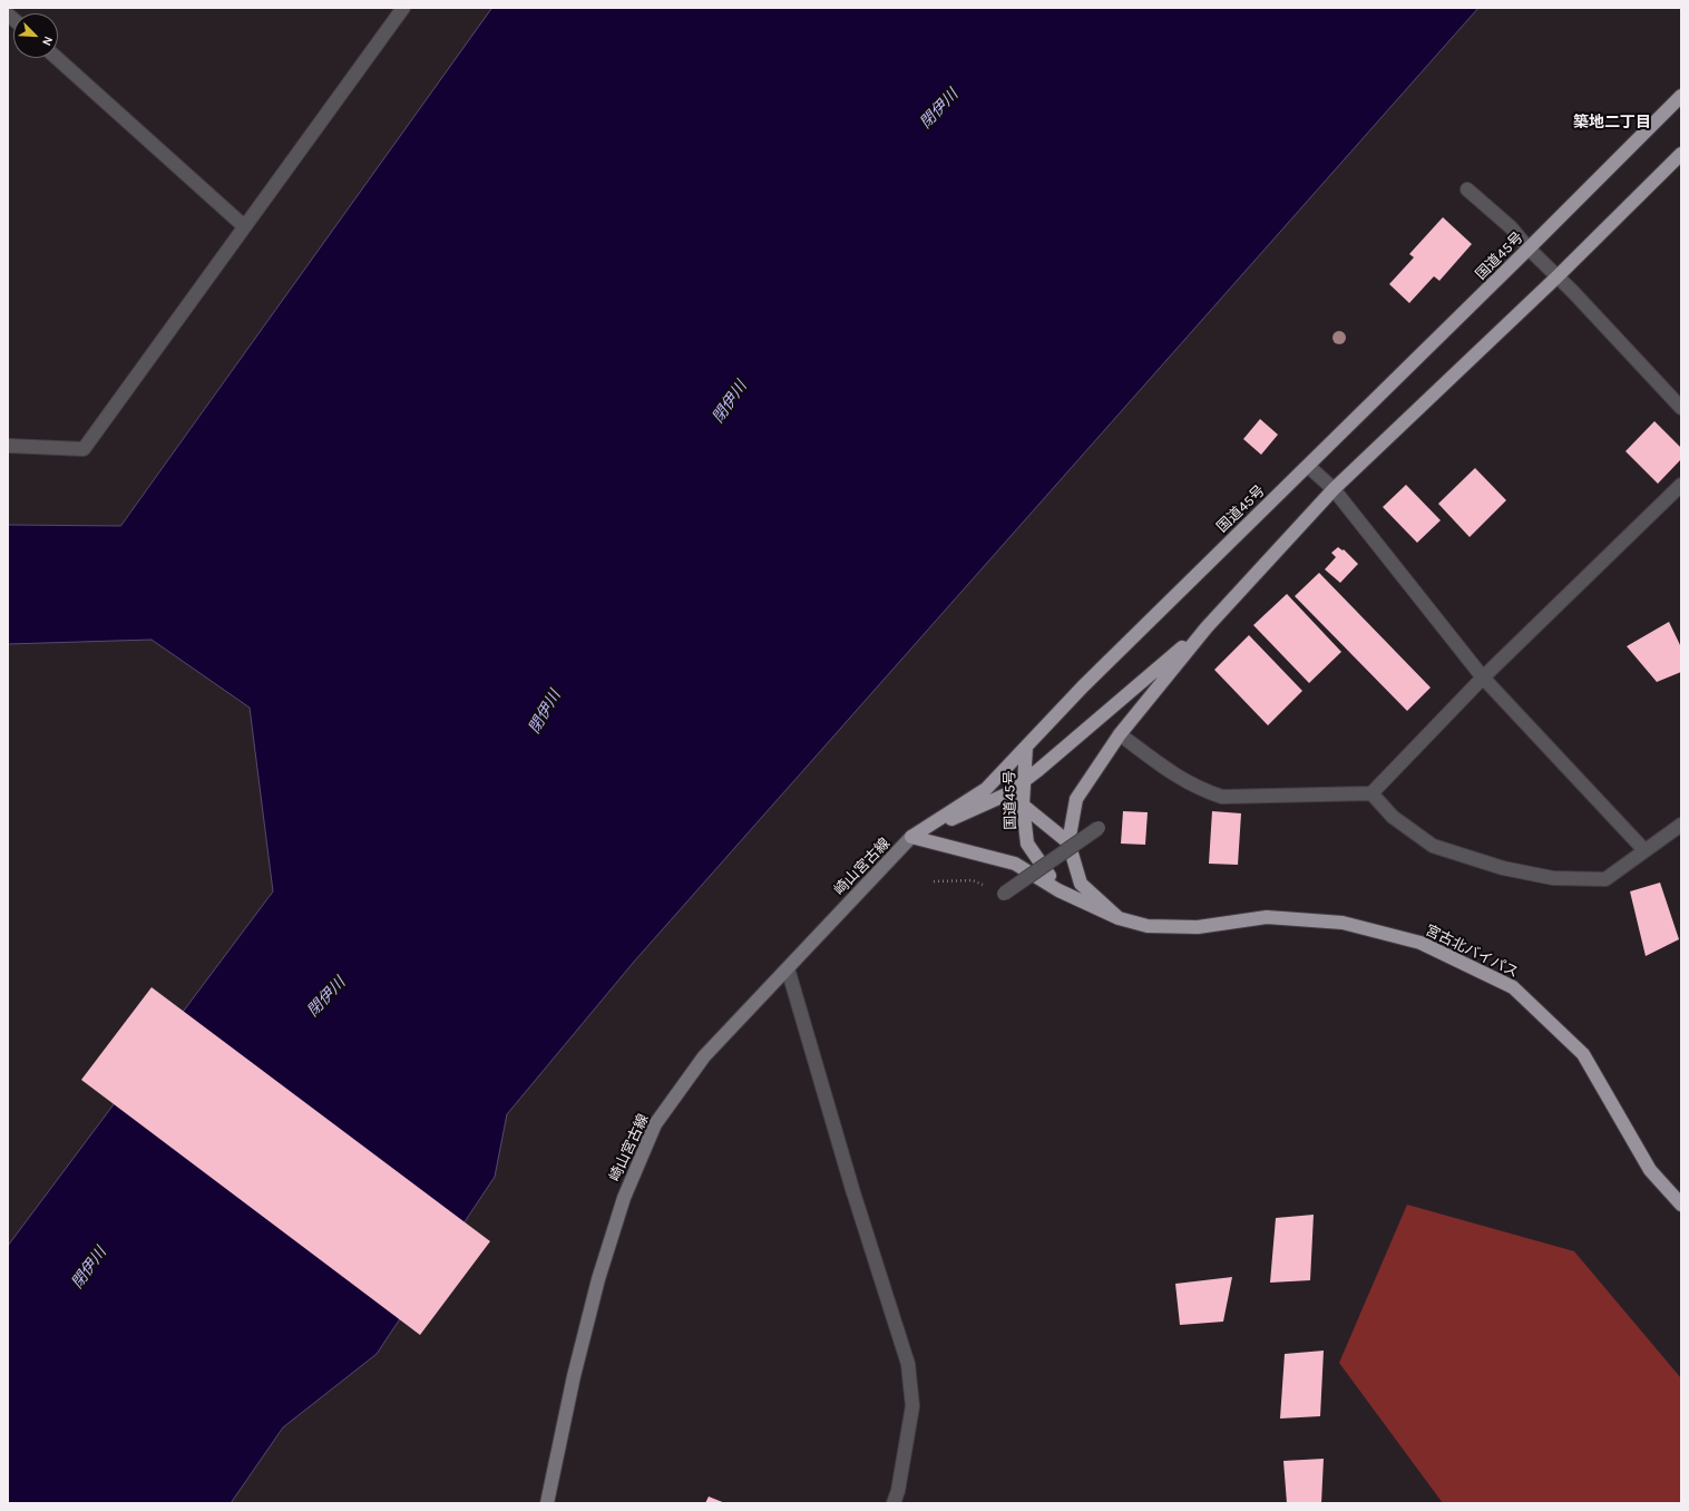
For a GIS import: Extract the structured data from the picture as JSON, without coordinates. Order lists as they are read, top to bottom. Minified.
{"streets":{"highway":["国道45号","宮古北バイパス"],"main road":["崎山宮古線"]},"districts":["築地二丁目"],"water":["閉伊川"],"north":"bottom right"}
